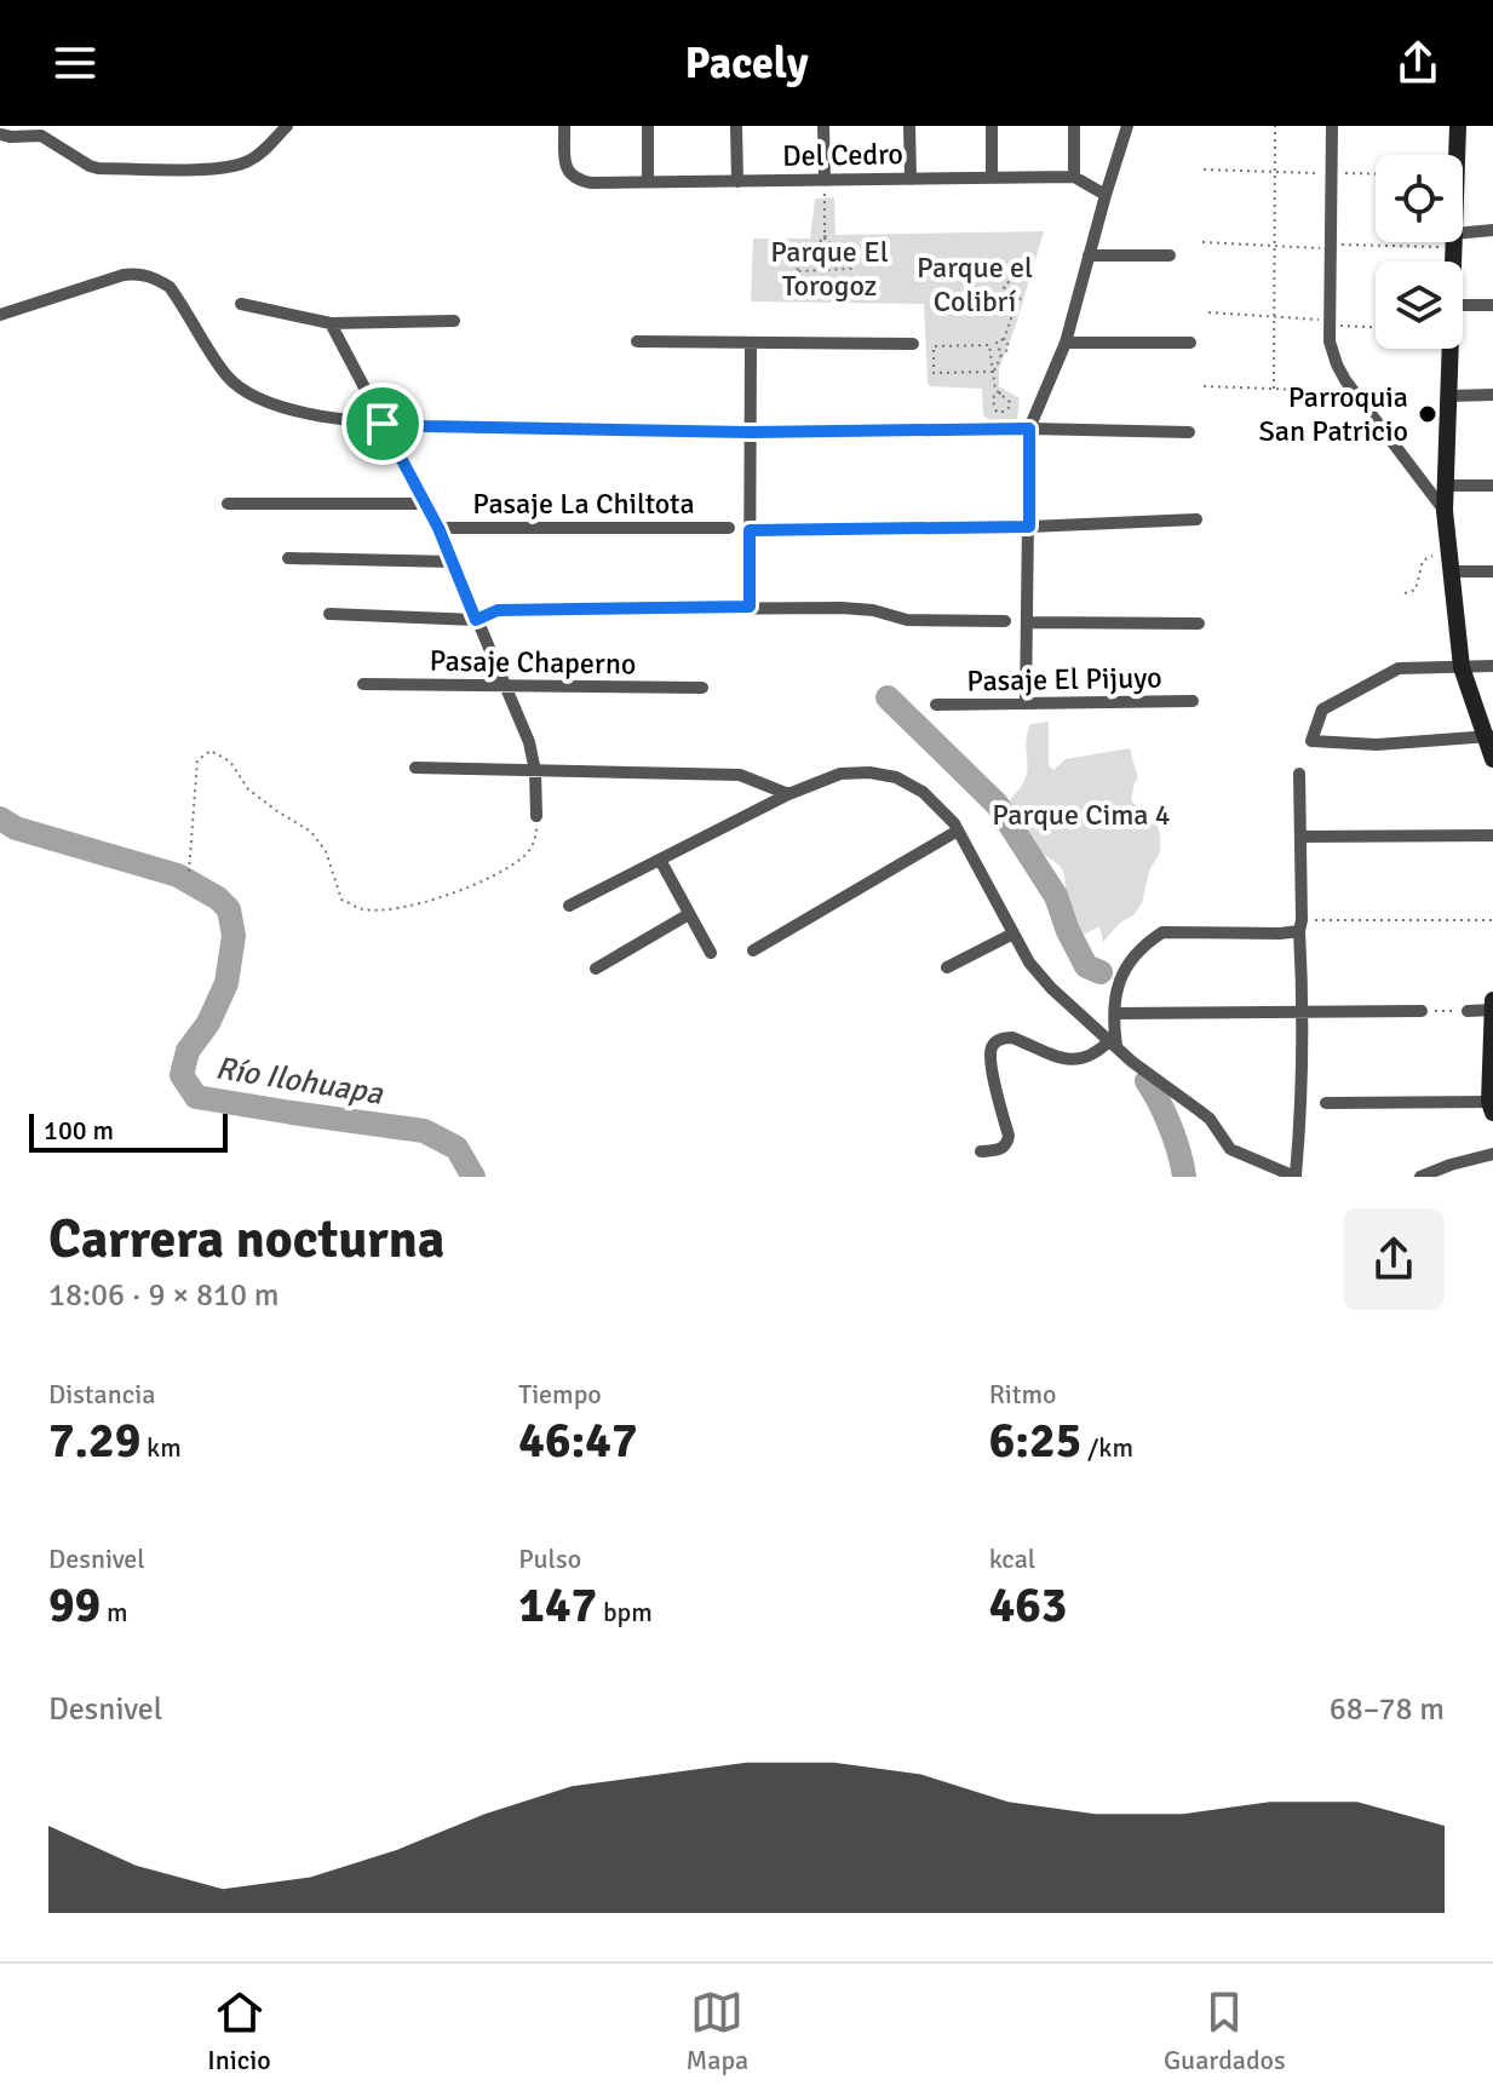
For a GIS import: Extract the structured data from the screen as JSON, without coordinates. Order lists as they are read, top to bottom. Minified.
{"streets":{"street":["Del Cedro","Pasaje La Chiltota","Pasaje Chaperno","Pasaje El Pijuyo"]},"water":["Río Ilohuapa"],"parks":["Parque El Torogoz","Parque el Colibrí","Parque Cima 4"],"places":["Parroquia San Patricio"],"scale_bar":"100 m","page":{"header":"Pacely","scale":"100 m","heading":["Carrera nocturna","18:06 · 9 × 810 m"],"stats":[["Distancia","7.29 km"],["Tiempo","46:47"],["Ritmo","6:25 /km"],["Desnivel","99 m"],["Pulso","147 bpm"],["kcal","463"]],"chart":["Desnivel","68–78 m"],"tabs":["Inicio","Mapa","Guardados"]}}
